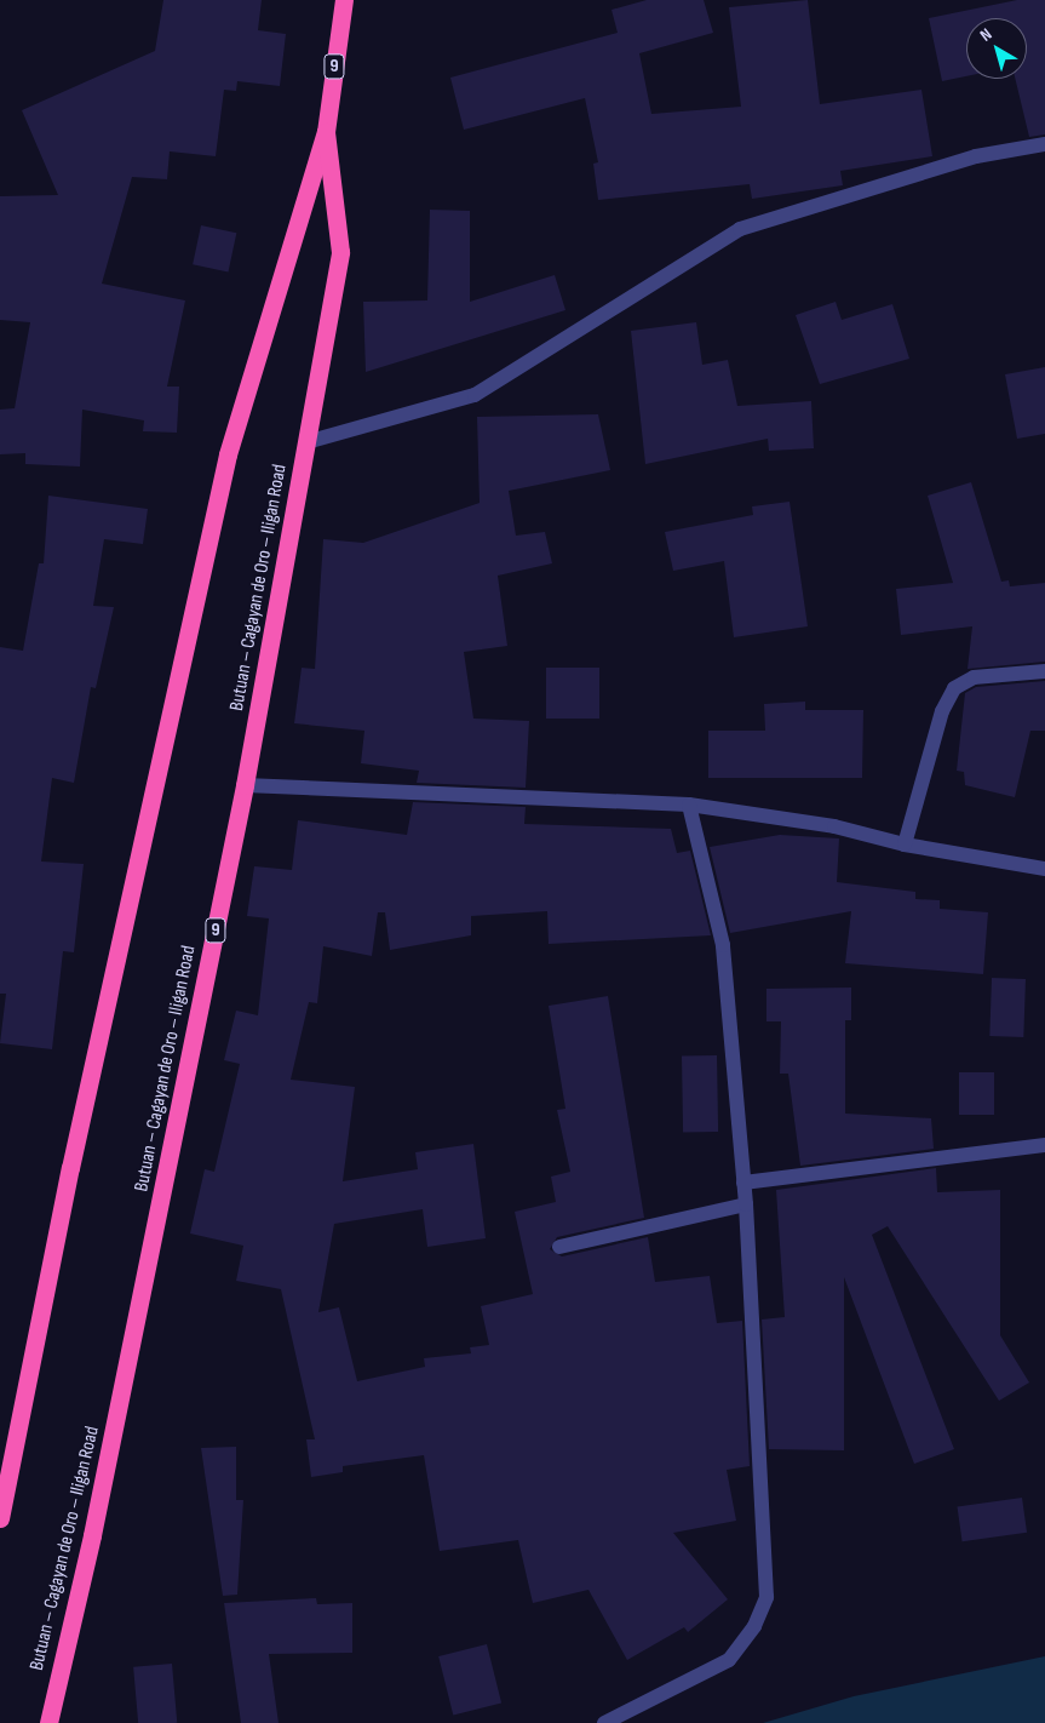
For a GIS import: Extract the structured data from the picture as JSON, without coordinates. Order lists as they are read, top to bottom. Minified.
{"streets":{"highway":["9","Butuan – Cagayan de Oro – Iligan Road"]},"north":"top left"}
